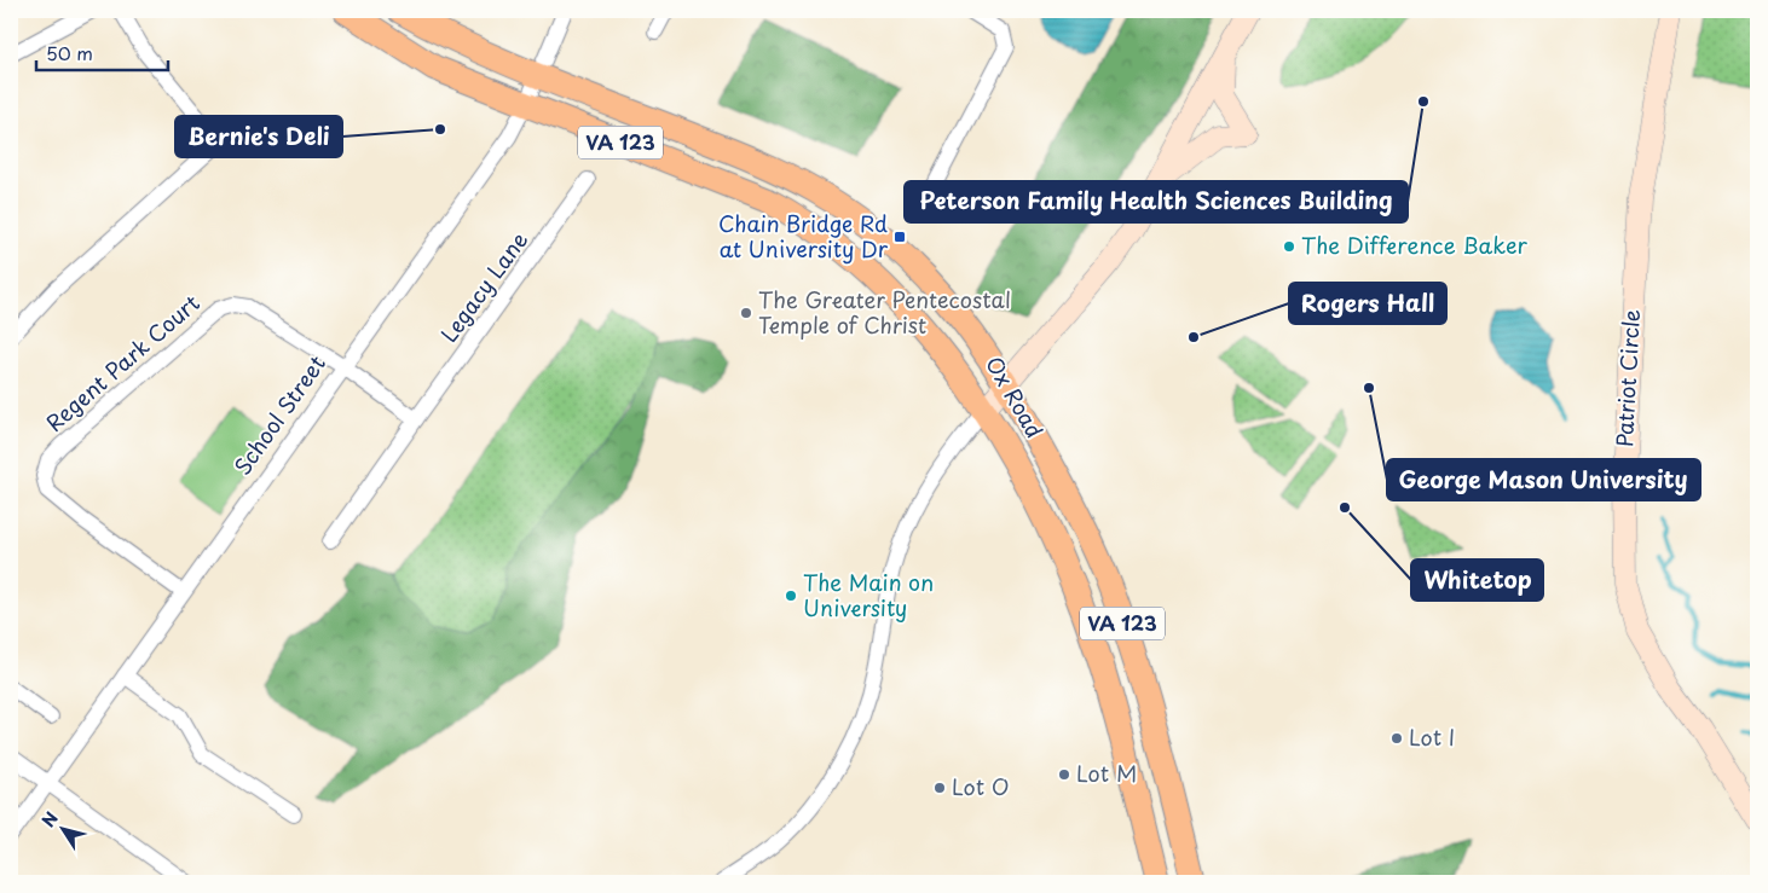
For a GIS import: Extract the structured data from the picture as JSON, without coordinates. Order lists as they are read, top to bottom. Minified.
{"streets":{"main road":["VA 123","Ox Road"],"street":["Legacy Lane","Regent Park Court","Patriot Circle","School Street"]},"crossings":[["VA 123","Ox Road"],["VA 123","School Street"],["Regent Park Court","School Street"],["Ox Road","School Street"]],"places":{"other":["Peterson Family Health Sciences Building","Bernie's Deli","The Difference Baker","The Greater Pentecostal Temple of Christ","Rogers Hall","George Mason University","Whitetop","The Main on University","Lot I","Lot M","Lot O"],"transit":["Chain Bridge Rd at University Dr"]},"scale_bar":"50 m","north":"top left"}
